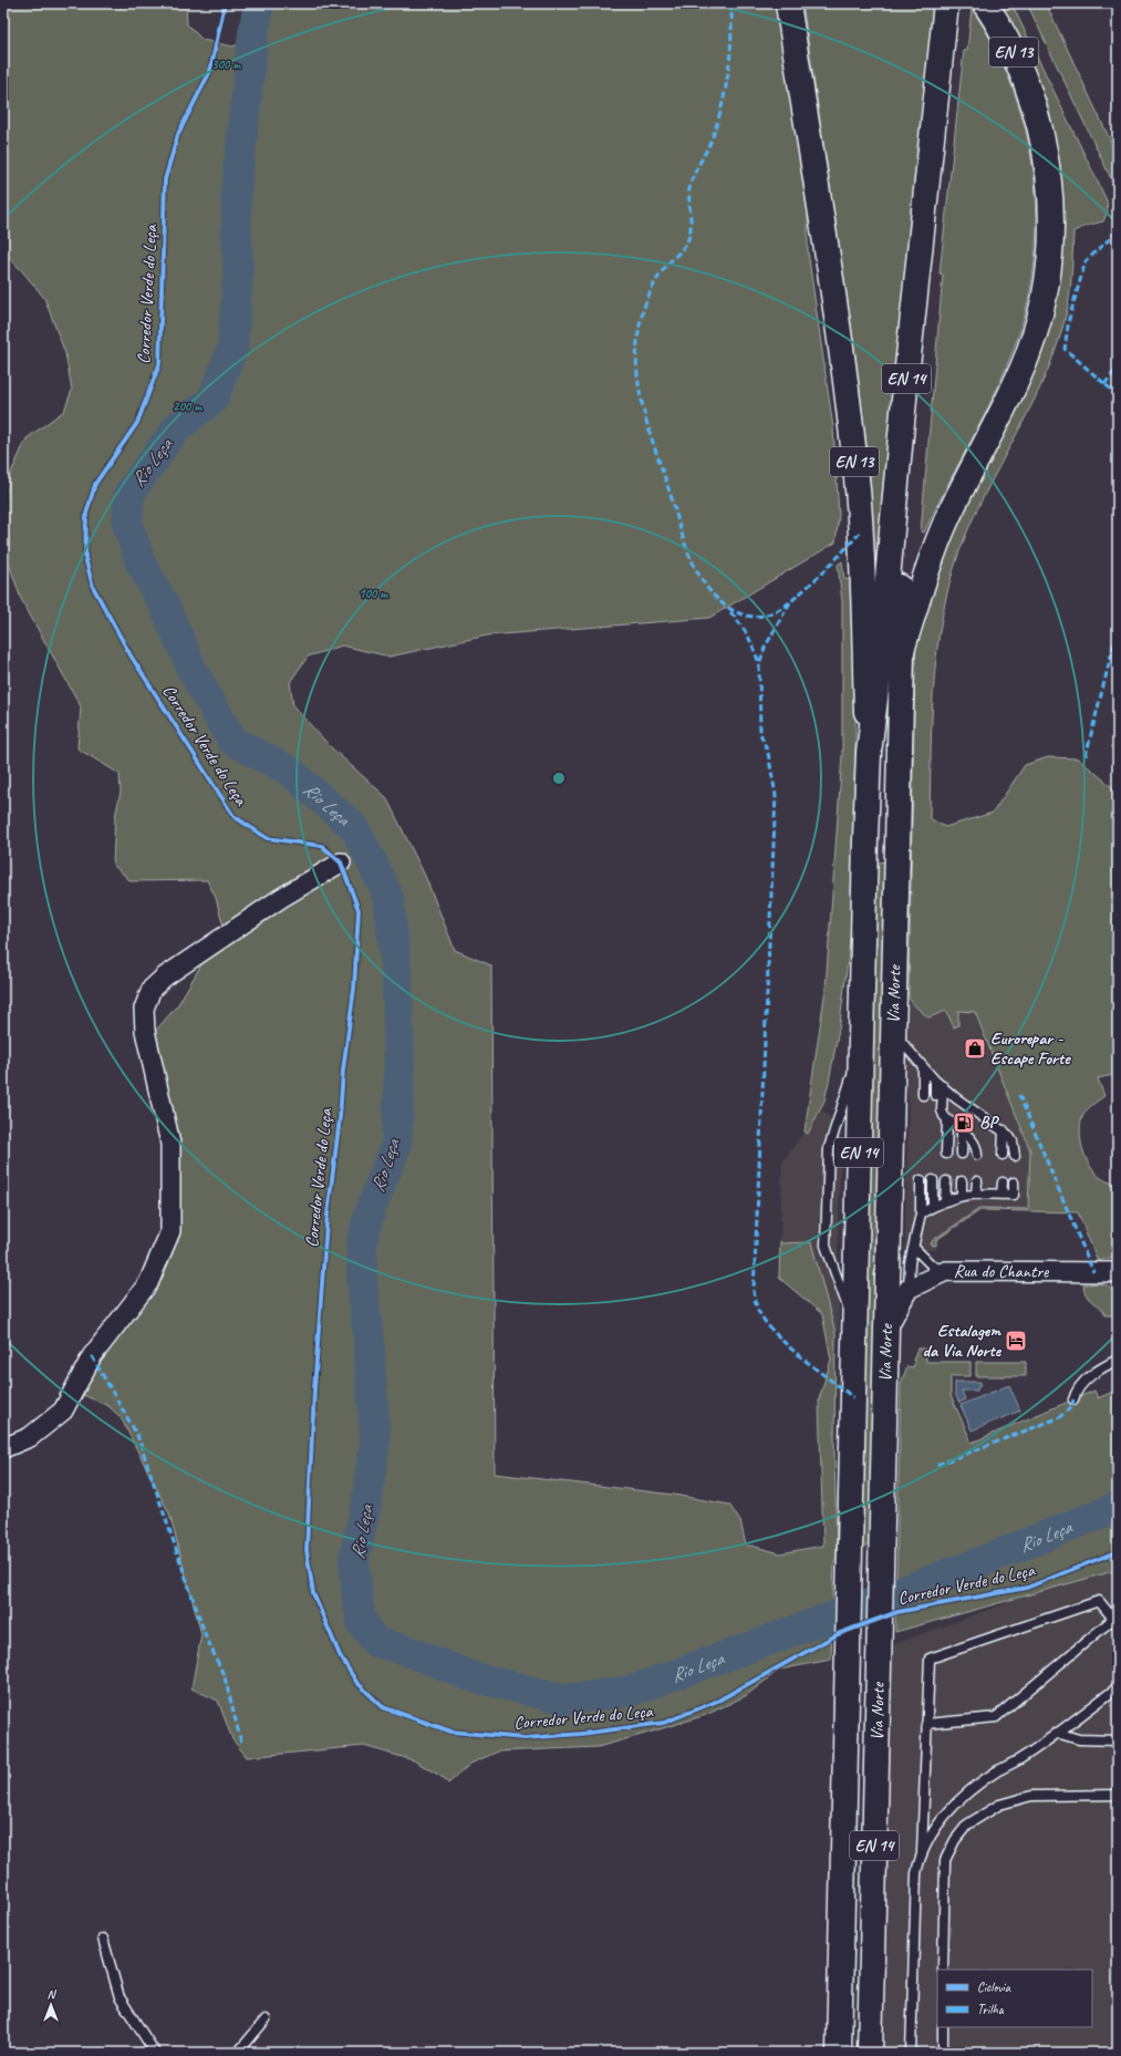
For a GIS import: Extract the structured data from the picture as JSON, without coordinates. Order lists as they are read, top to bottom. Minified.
{"streets":{"main road":["EN 13","EN 14","Via Norte"],"street":["Rua do Chantre"],"cycle path":["Corredor Verde do Leça"]},"crossings":[["EN 13","EN 14"],["EN 13","Via Norte"],["EN 14","Via Norte"]],"water":["Rio Leça"],"places":{"shop":["Eurorepar - Escape Forte"],"fuel station":["BP"],"hotel":["Estalagem da Via Norte"]},"legend":["Ciclovia","Trilha"],"north":"top","rings":["300 m","200 m","100 m"]}
